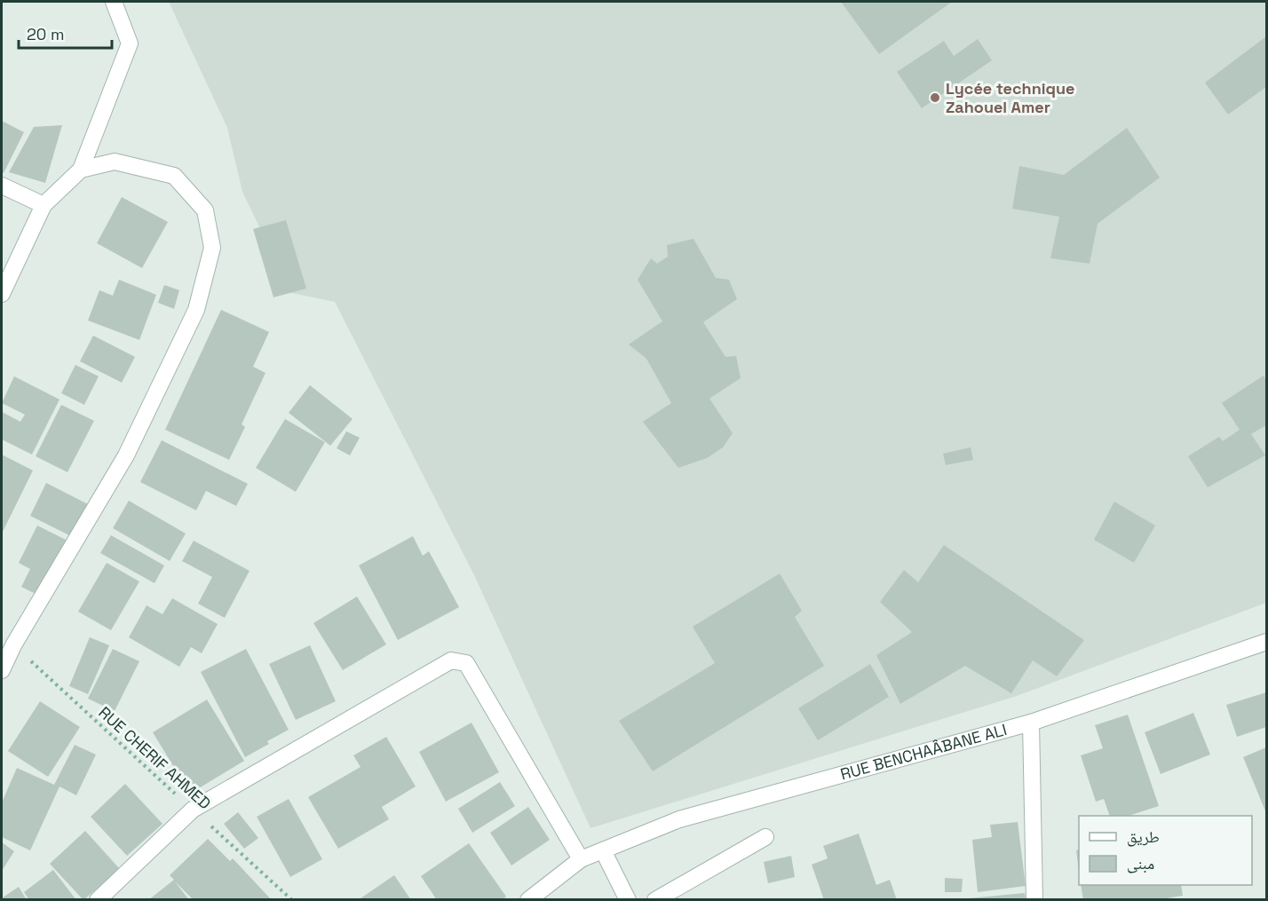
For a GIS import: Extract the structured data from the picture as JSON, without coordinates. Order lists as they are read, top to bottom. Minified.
{"streets":{"street":["RUE BENCHAÂBANE ALI"],"path":["RUE CHERIF AHMED"]},"places":["Lycée technique Zahouel Amer"],"legend":["طريق","مبنى"],"scale_bar":"20 m"}
